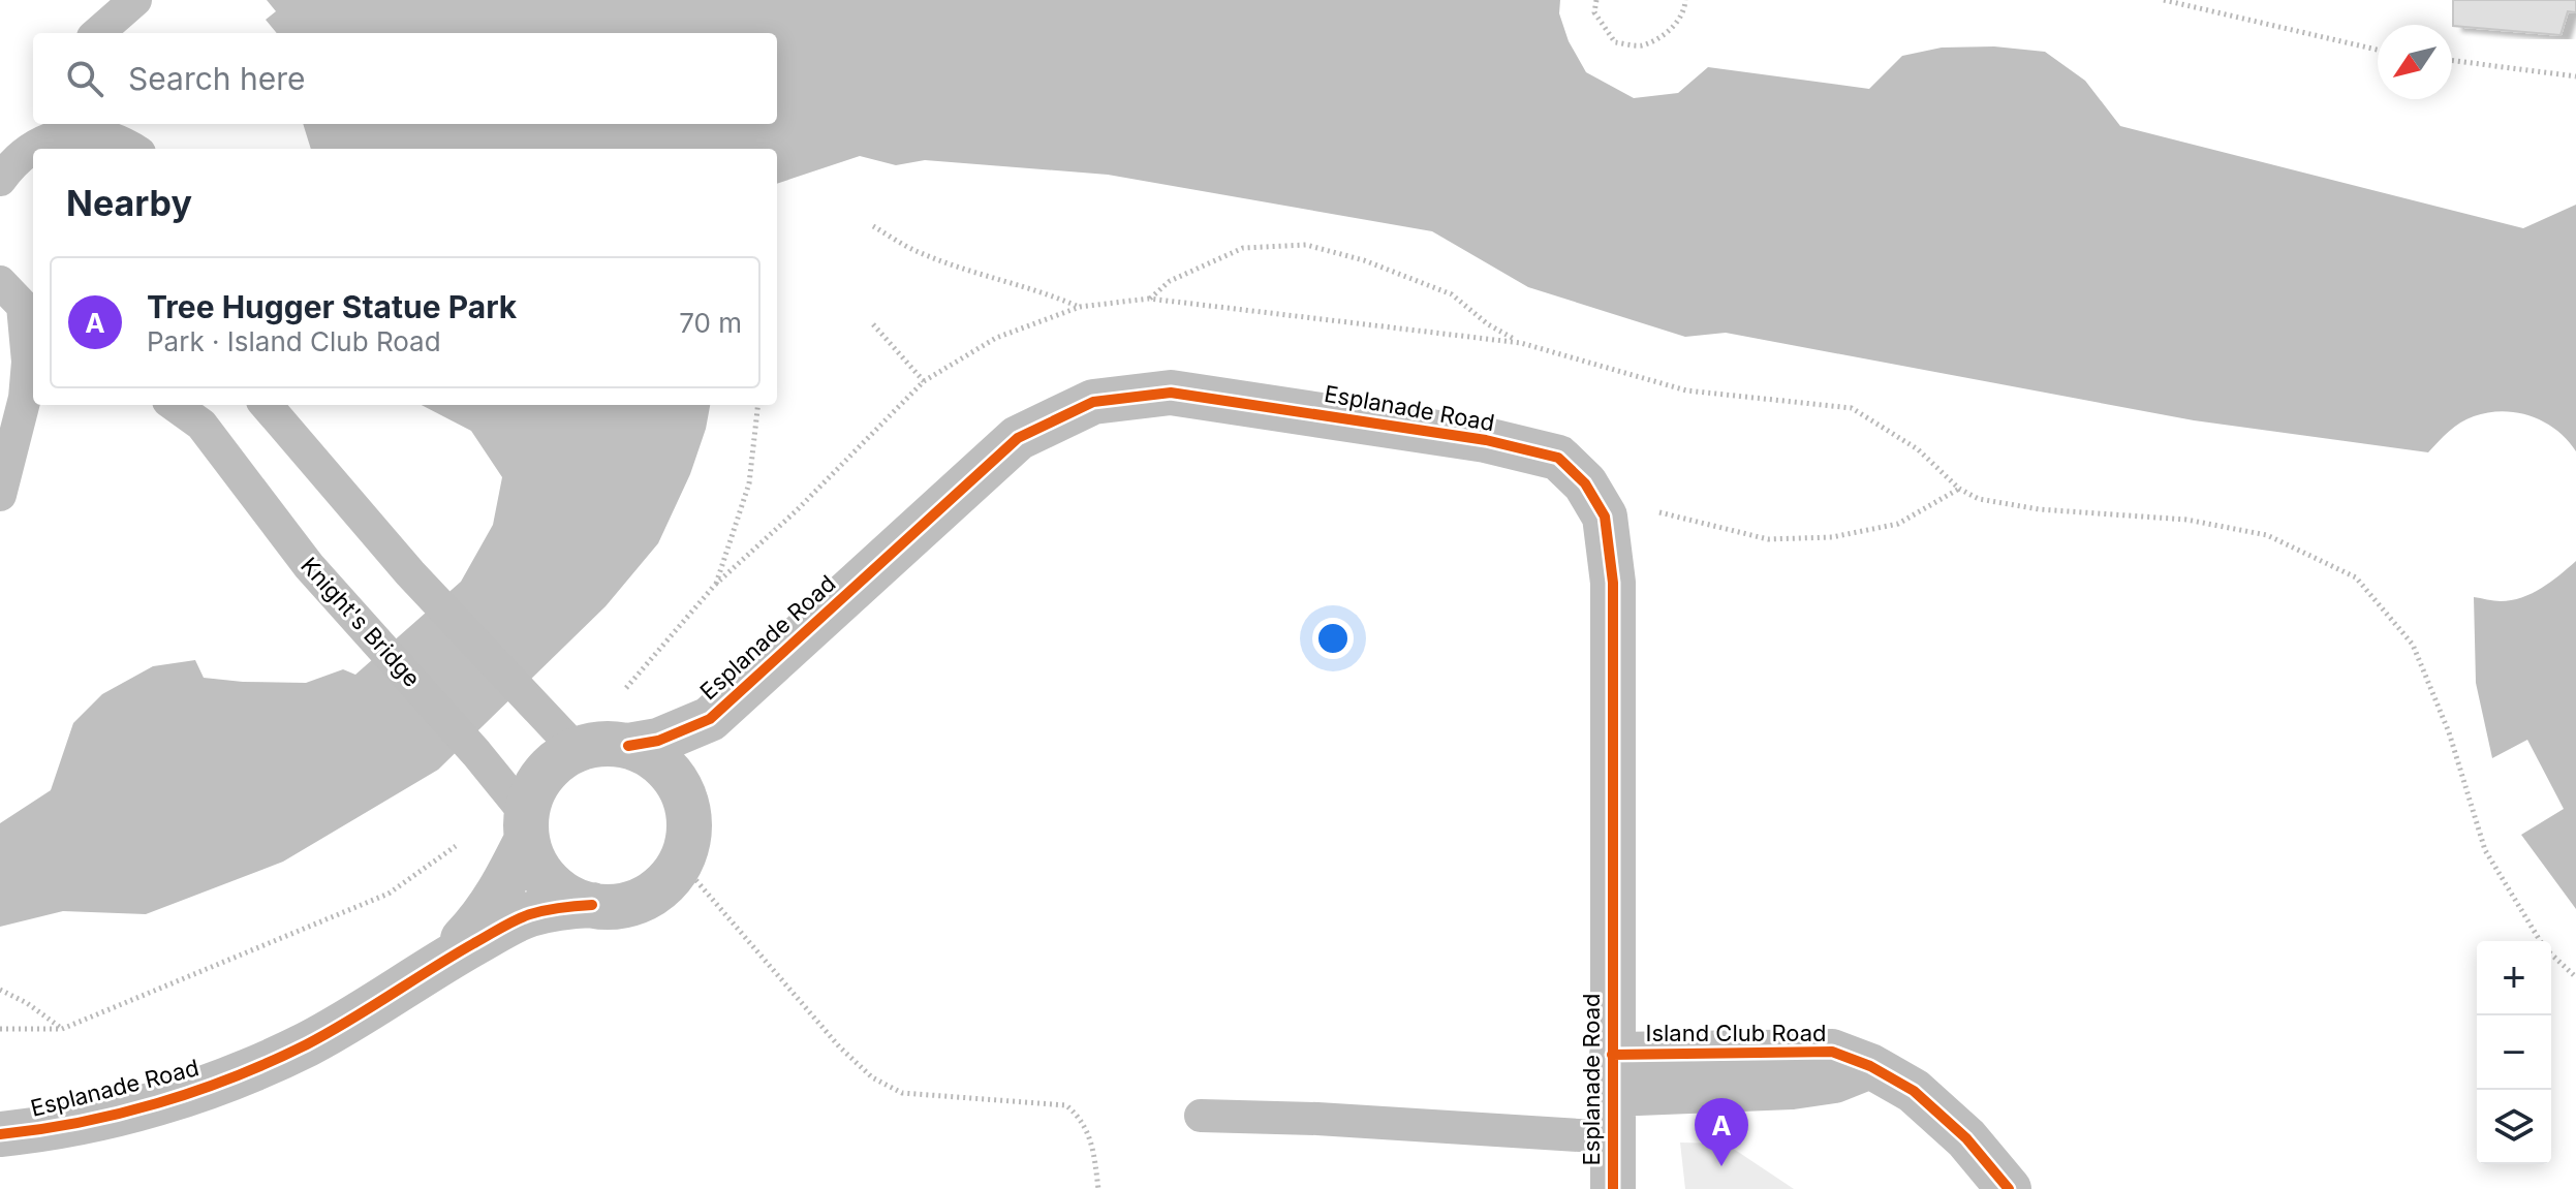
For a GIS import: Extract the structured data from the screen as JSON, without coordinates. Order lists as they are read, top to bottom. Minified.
{"streets":{"street":["Esplanade Road","Island Club Road"],"lane":["Knight's Bridge"]},"crossings":[["Esplanade Road","Knight's Bridge"],["Esplanade Road","Island Club Road"]],"north":"bottom left","page":{"search":"Search here","heading":"Nearby","list":[{"mark":"A","name":"Tree Hugger Statue Park","note":"Park · Island Club Road","value":"70 m"}],"map_buttons":["+","−"],"pins":"A"}}
